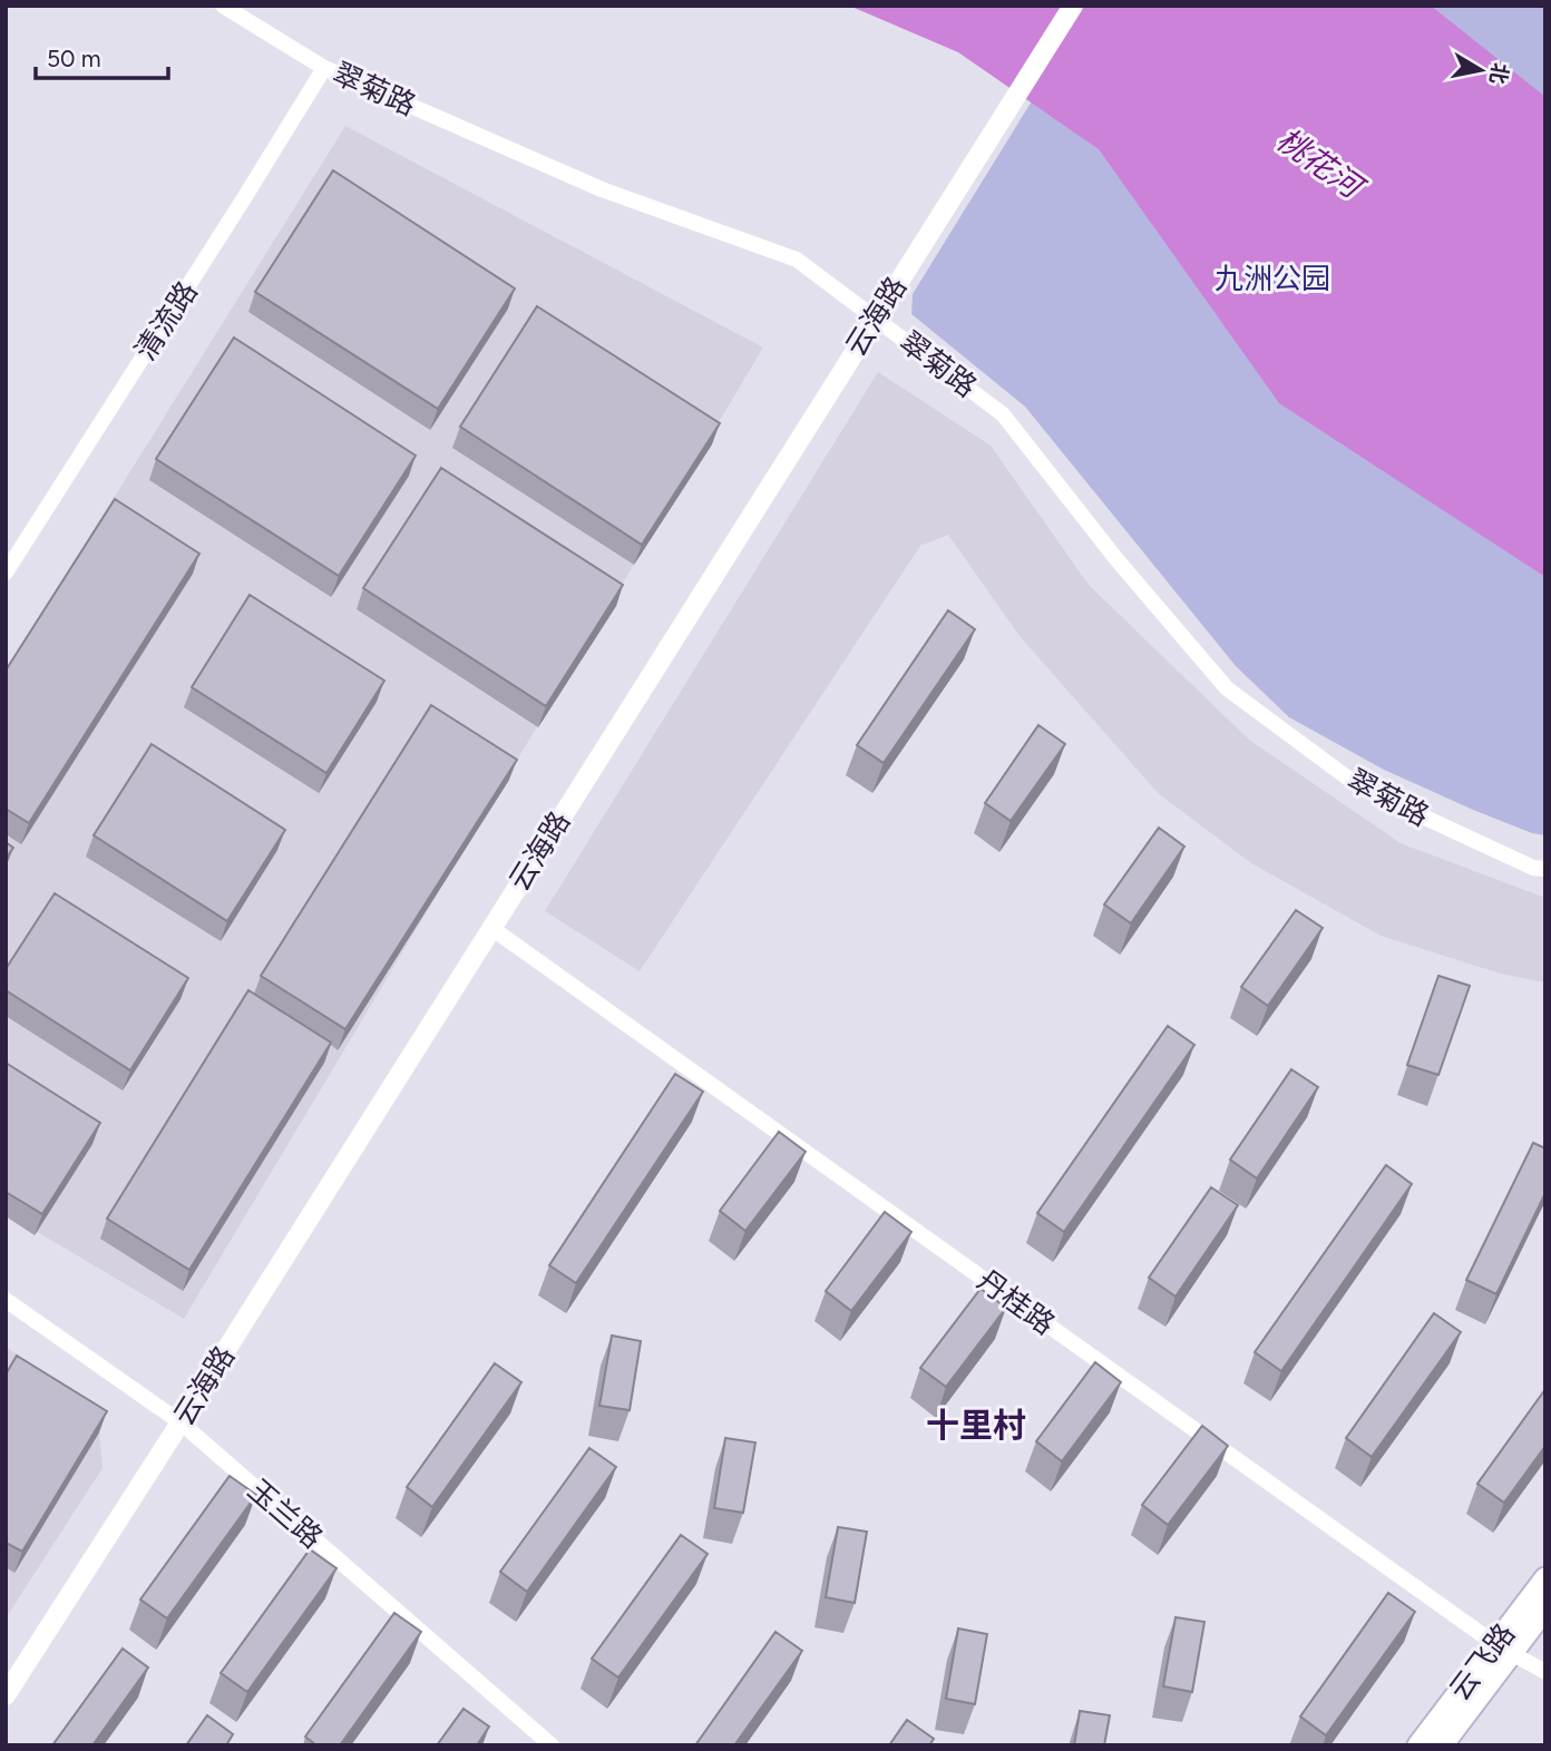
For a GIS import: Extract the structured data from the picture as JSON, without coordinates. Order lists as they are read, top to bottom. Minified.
{"streets":{"main road":["云飞路"],"street":["翠菊路","云海路","清流路","丹桂路","玉兰路"]},"crossings":[["翠菊路","云海路"],["翠菊路","清流路"],["云海路","丹桂路"],["云海路","玉兰路"],["丹桂路","云飞路"]],"districts":["十里村"],"water":["桃花河"],"parks":["九洲公园"],"scale_bar":"50 m","north":"right"}
